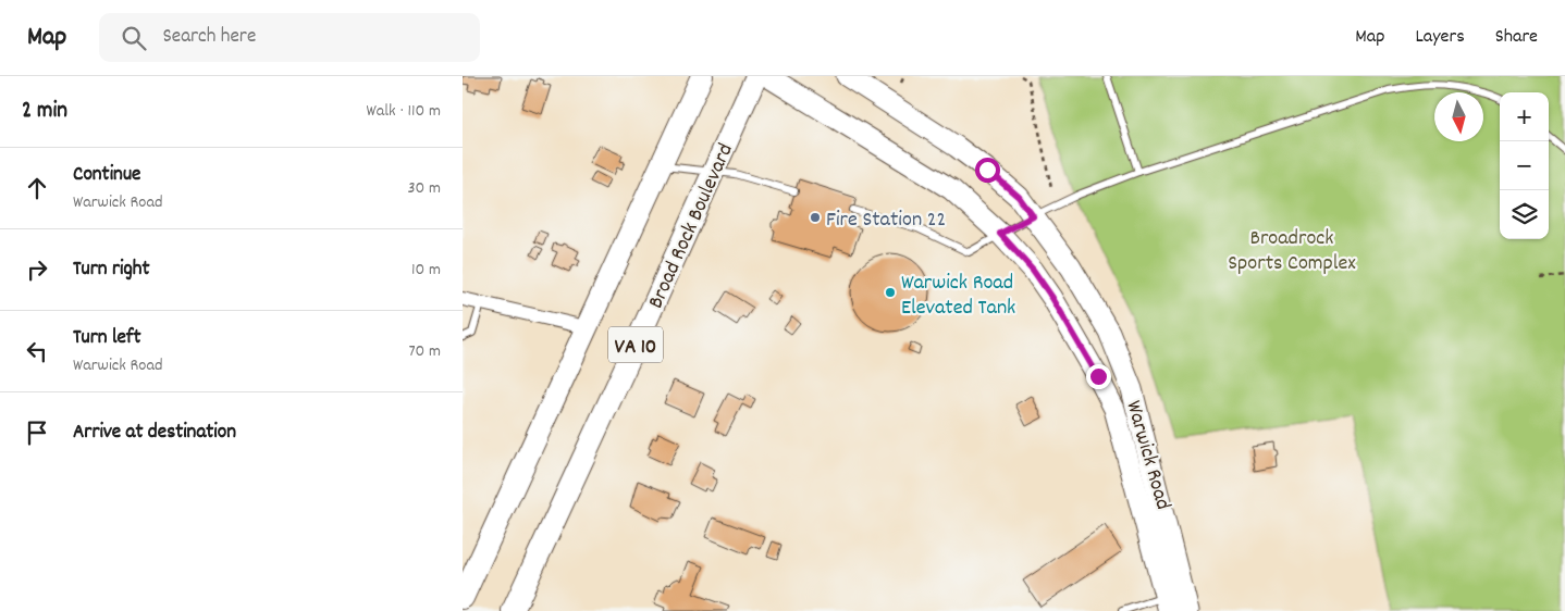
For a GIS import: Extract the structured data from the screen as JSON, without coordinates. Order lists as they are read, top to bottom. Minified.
{"streets":{"main road":["Broad Rock Boulevard","VA 10","Warwick Road"]},"parks":["Broadrock Sports Complex"],"places":["Fire Station 22","Warwick Road Elevated Tank"],"north":"bottom","page":{"header":"Map","search":"Search here","nav":["Map","Layers","Share"],"heading":["2 min","Walk · 110 m"],"map_buttons":["+","−"],"list":[["Continue","Warwick Road","30 m"],["Turn right","10 m"],["Turn left","Warwick Road","70 m"],"Arrive at destination"]}}
